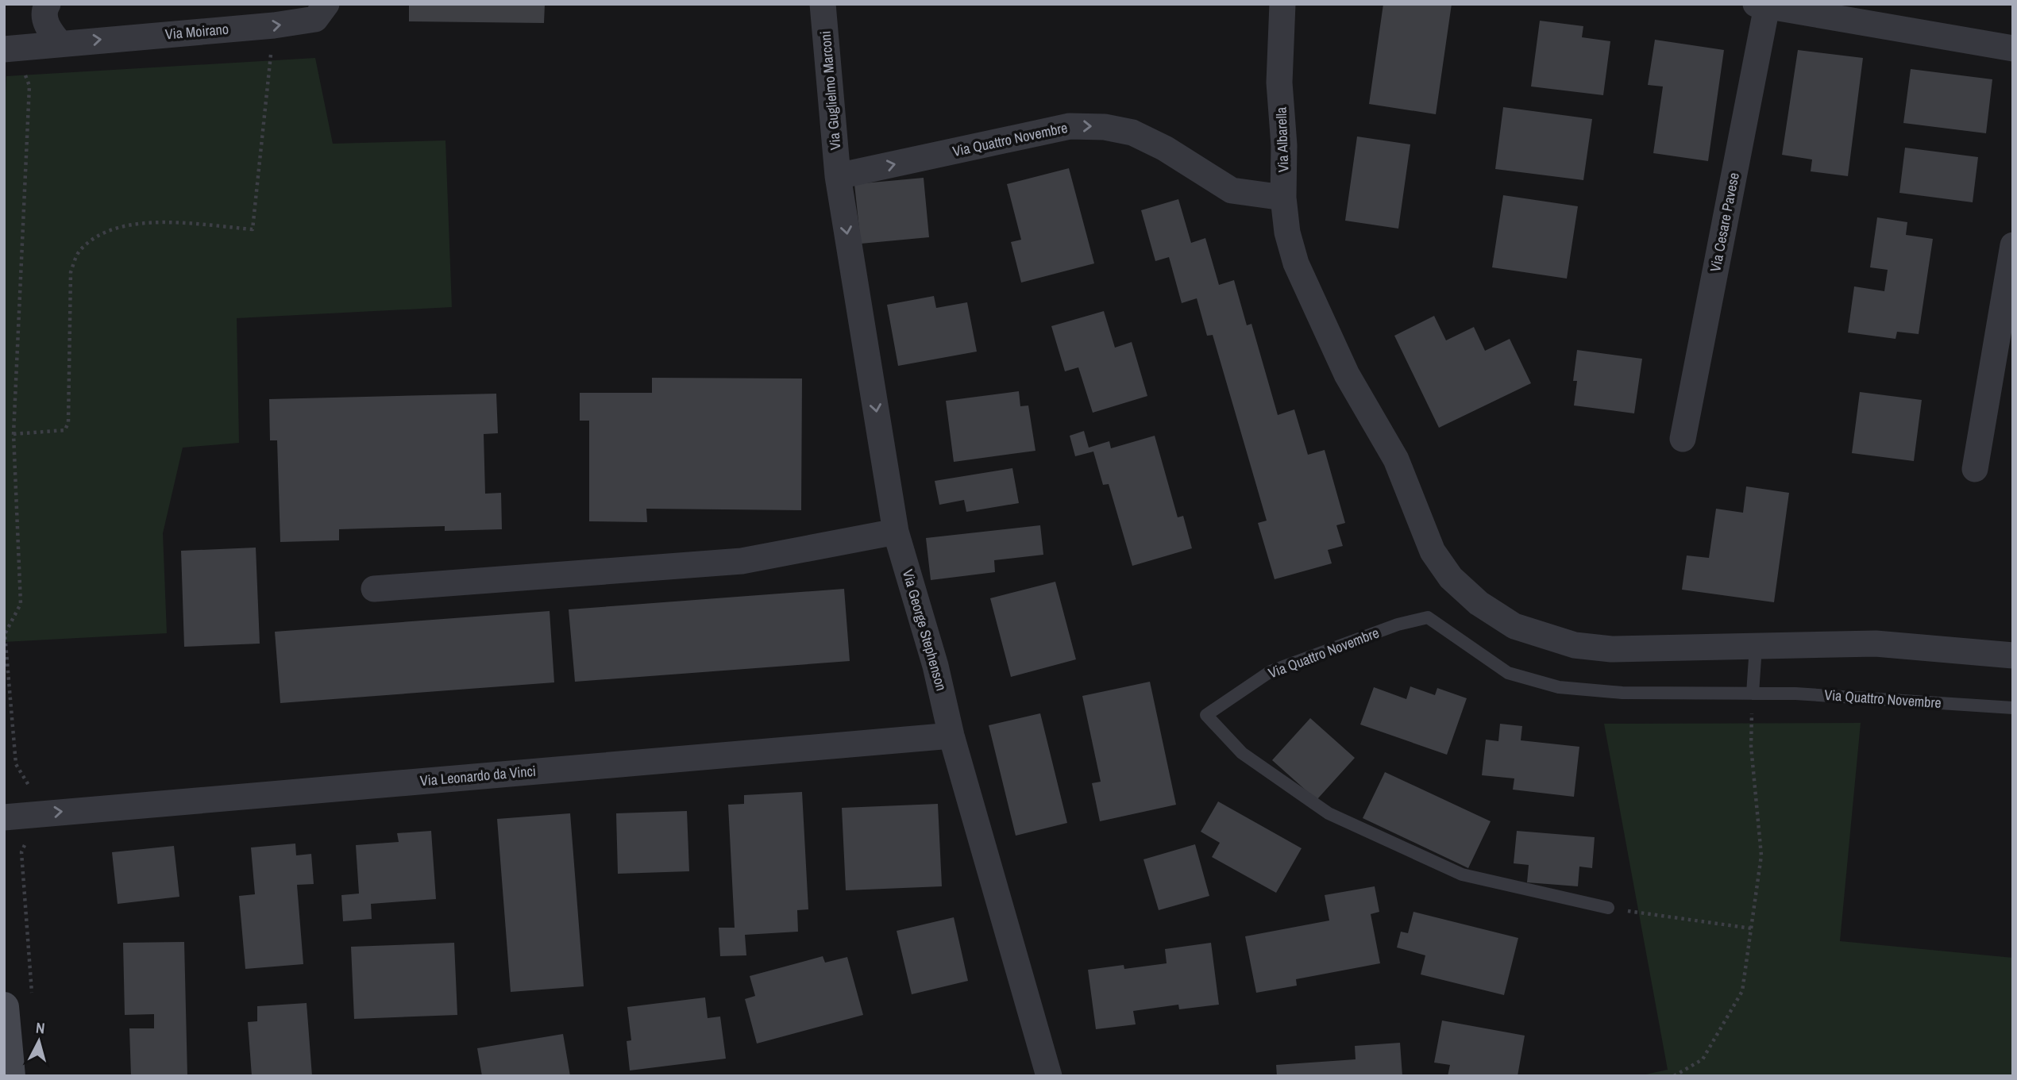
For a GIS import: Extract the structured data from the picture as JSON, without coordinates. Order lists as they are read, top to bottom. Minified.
{"streets":{"street":["Via Moirano","Via Guglielmo Marconi","Via Quattro Novembre","Via Albarella","Via Cesare Pavese","Via George Stephenson","Via Leonardo da Vinci"]},"crossings":[["Via Guglielmo Marconi","Via Quattro Novembre"],["Via Guglielmo Marconi","Via George Stephenson"],["Via Quattro Novembre","Via Albarella"],["Via Quattro Novembre","Via George Stephenson"],["Via George Stephenson","Via Leonardo da Vinci"]],"one_way":["Via Moirano","Via George Stephenson"],"north":"top"}
